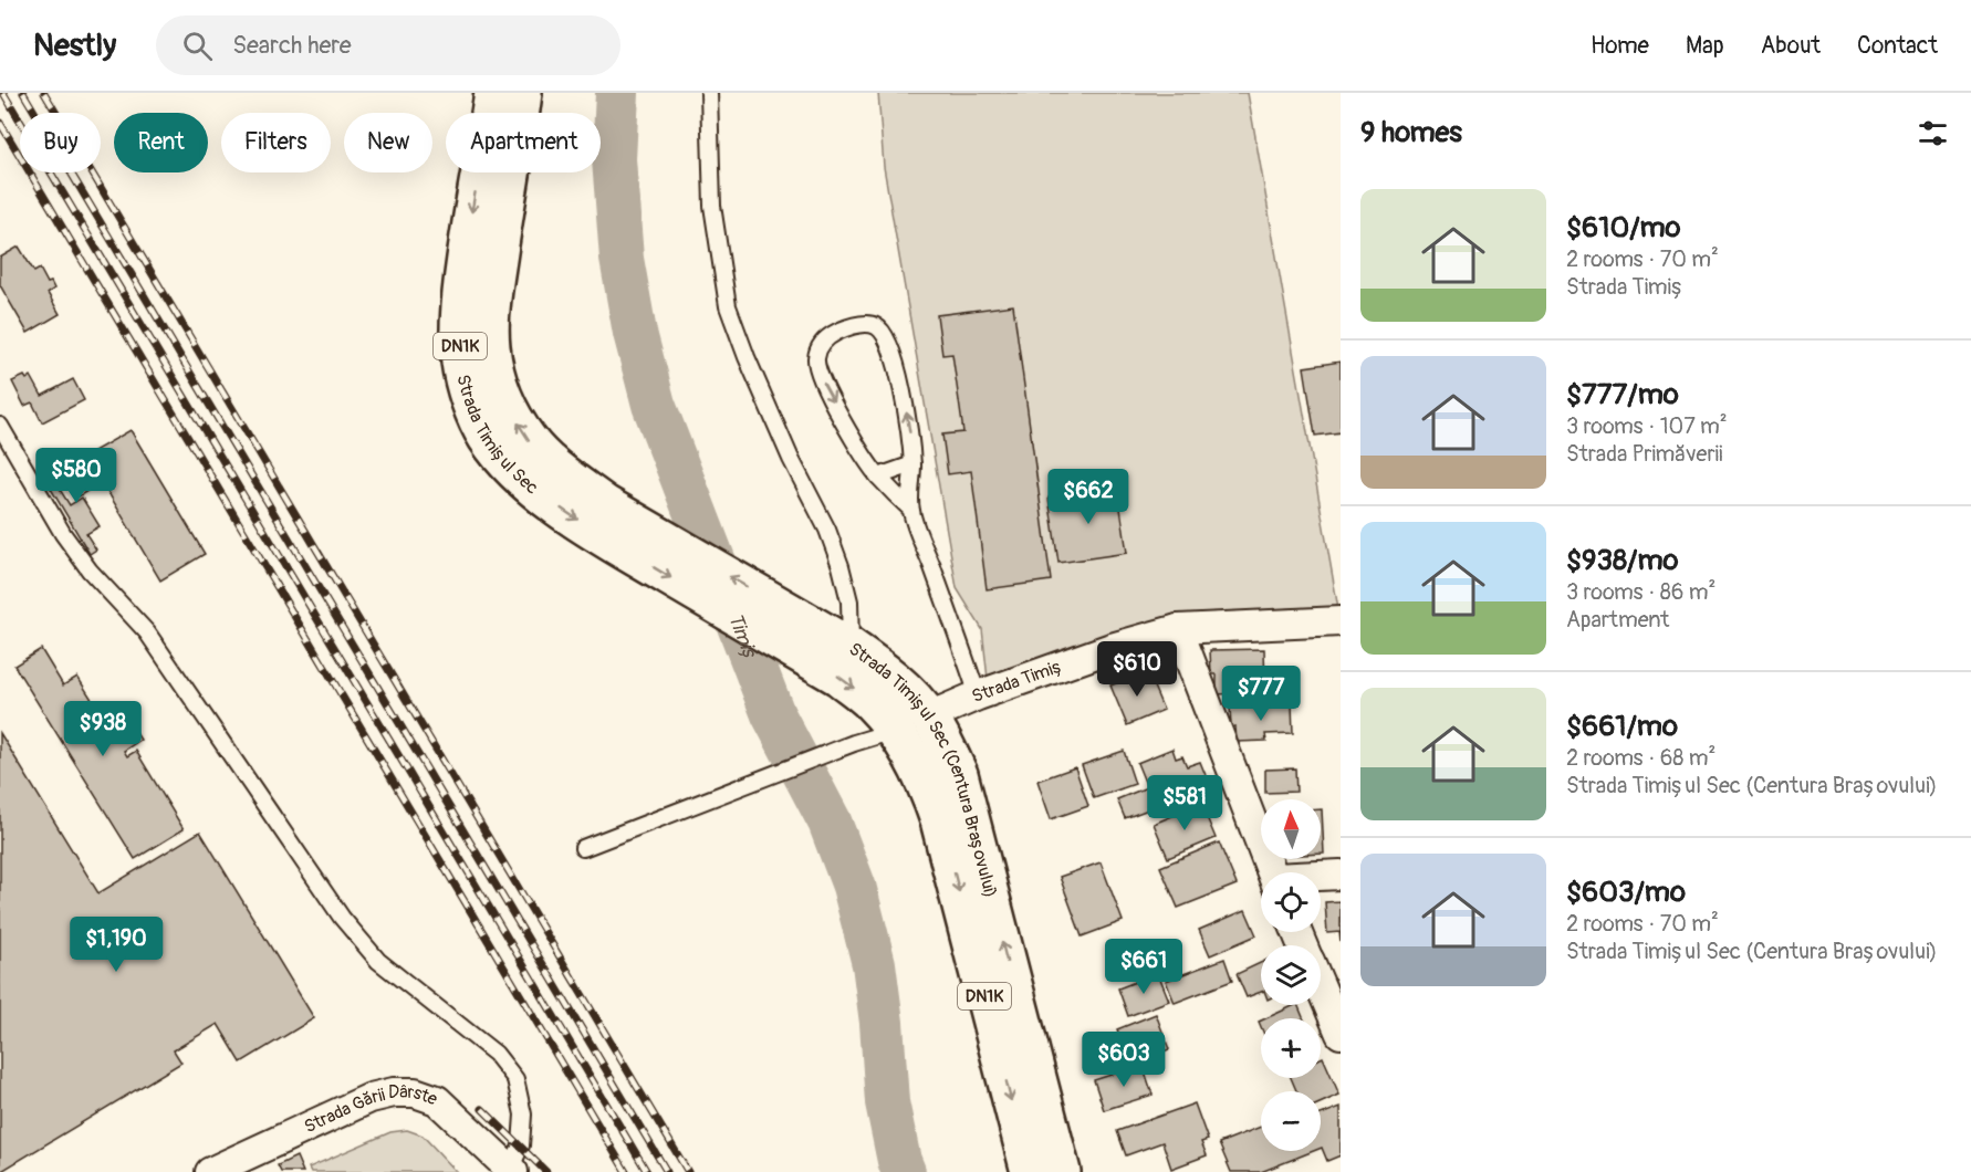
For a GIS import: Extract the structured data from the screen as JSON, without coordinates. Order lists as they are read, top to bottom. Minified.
{"streets":{"highway":["DN1K","Strada Timișul Sec","Strada Timișul Sec (Centura Brașovului)"],"street":["Strada Timiș","Strada Gării Dârste"]},"crossings":[["Strada Timișul Sec","Strada Timișul Sec (Centura Brașovului)"],["Strada Timiș","Strada Timișul Sec (Centura Brașovului)"]],"water":["Timiș"],"north":"top","page":{"header":"Nestly","search":"Search here","nav":["Home","Map","About","Contact"],"heading":"9 homes","chip":["Buy","Rent","Filters","New","Apartment"],"list":[{"name":"$610/mo","note":"2 rooms · 70 m² · Strada Timiș"},{"name":"$777/mo","note":"3 rooms · 107 m² · Strada Primăverii"},{"name":"$938/mo","note":"3 rooms · 86 m² · Apartment"},{"name":"$661/mo","note":"2 rooms · 68 m² · Strada Timișul Sec (Centura Brașovului)"},{"name":"$603/mo","note":"2 rooms · 70 m² · Strada Timișul Sec (Centura Brașovului)"}],"price":["$580","$662","$610","$777","$938","$581","$1,190","$661","$603"],"map_buttons":["+","−"]}}
